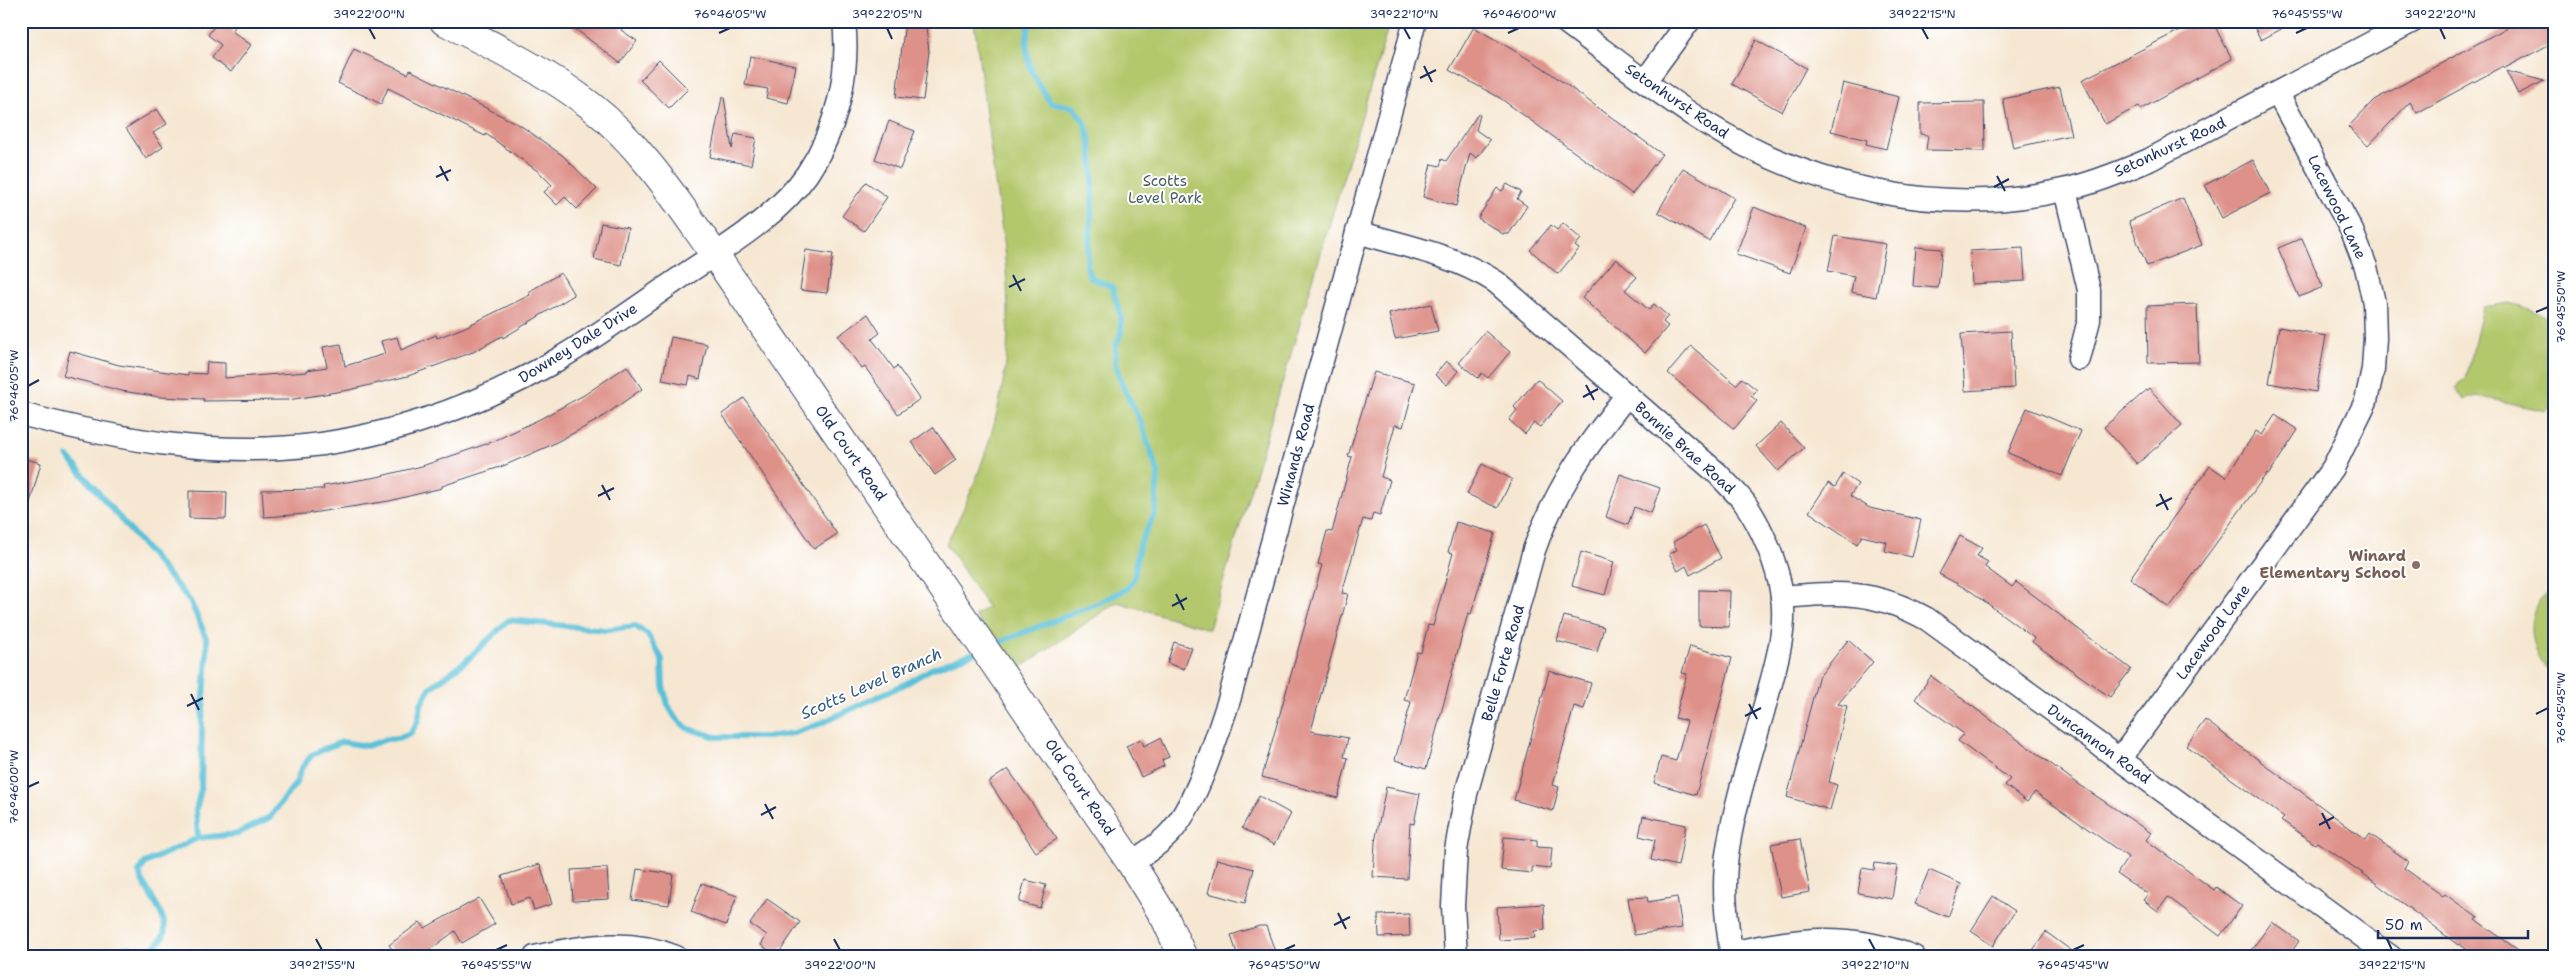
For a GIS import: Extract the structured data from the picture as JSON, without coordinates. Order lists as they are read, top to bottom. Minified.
{"streets":{"main road":["Old Court Road"],"street":["Setonhurst Road","Lacewood Lane","Downey Dale Drive","Bonnie Brae Road","Winands Road","Belle Forte Road","Duncannon Road"]},"crossings":[["Setonhurst Road","Lacewood Lane"],["Lacewood Lane","Duncannon Road"],["Downey Dale Drive","Old Court Road"],["Bonnie Brae Road","Winands Road"],["Bonnie Brae Road","Belle Forte Road"],["Bonnie Brae Road","Duncannon Road"],["Old Court Road","Winands Road"]],"water":["Scotts Level Branch"],"parks":["Scotts Level Park"],"places":["Winard Elementary School"],"scale_bar":"50 m","coordinates":["39°22'00\"N","76°46'05\"W","39°22'05\"N","39°22'10\"N","76°46'00\"W","39°22'15\"N","76°45'55\"W","39°22'20\"N","76°45'50\"W","76°45'45\"W","39°21'55\"N"]}
